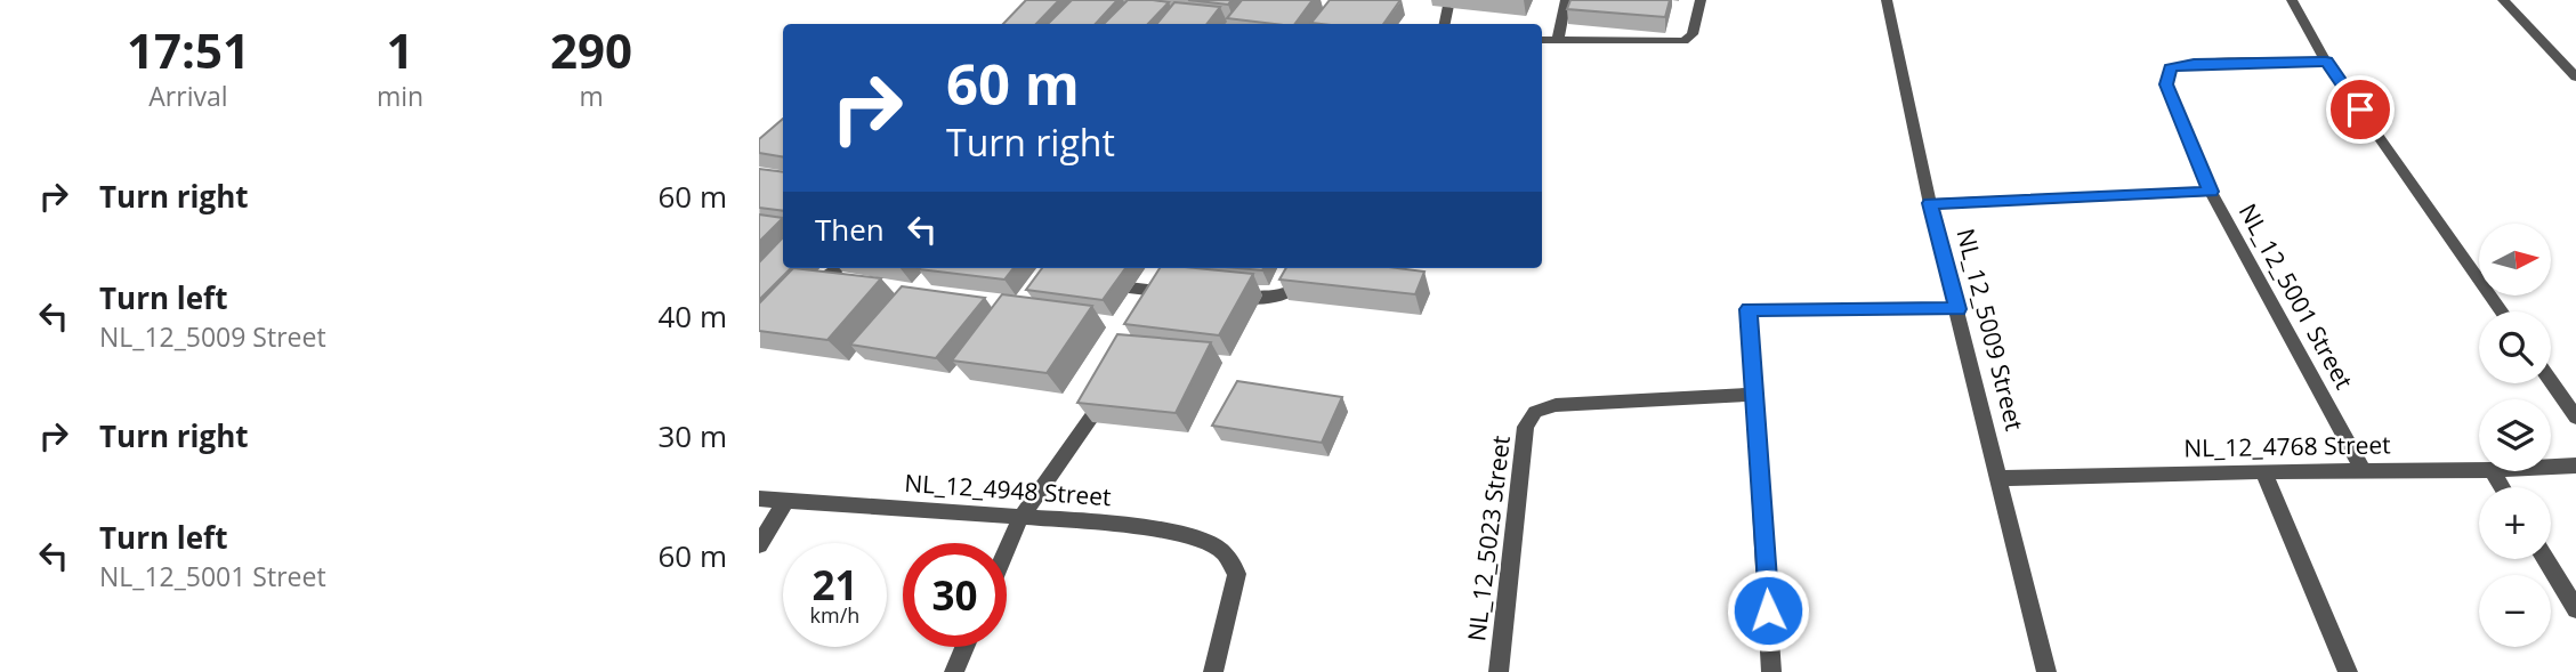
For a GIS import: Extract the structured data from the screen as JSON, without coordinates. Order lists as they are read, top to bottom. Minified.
{"streets":{"street":["NL_12_5001 Street","NL_12_5009 Street","NL_12_4768 Street","NL_12_4948 Street","NL_12_5023 Street"]},"crossings":[["NL_12_5001 Street","NL_12_4768 Street"],["NL_12_5009 Street","NL_12_4768 Street"]],"north":"right","page":{"eta":["17:51","Arrival","1","min","290","m"],"turn":["60 m","Turn right"],"list":[{"name":"Turn right","value":"60 m"},{"name":"Turn left","note":"NL_12_5009 Street","value":"40 m"},{"name":"Turn right","value":"30 m"},{"name":"Turn left","note":"NL_12_5001 Street","value":"60 m"}],"then":"Then","map_buttons":["+","−"],"speed":"21 km/h","limit":"30"}}
